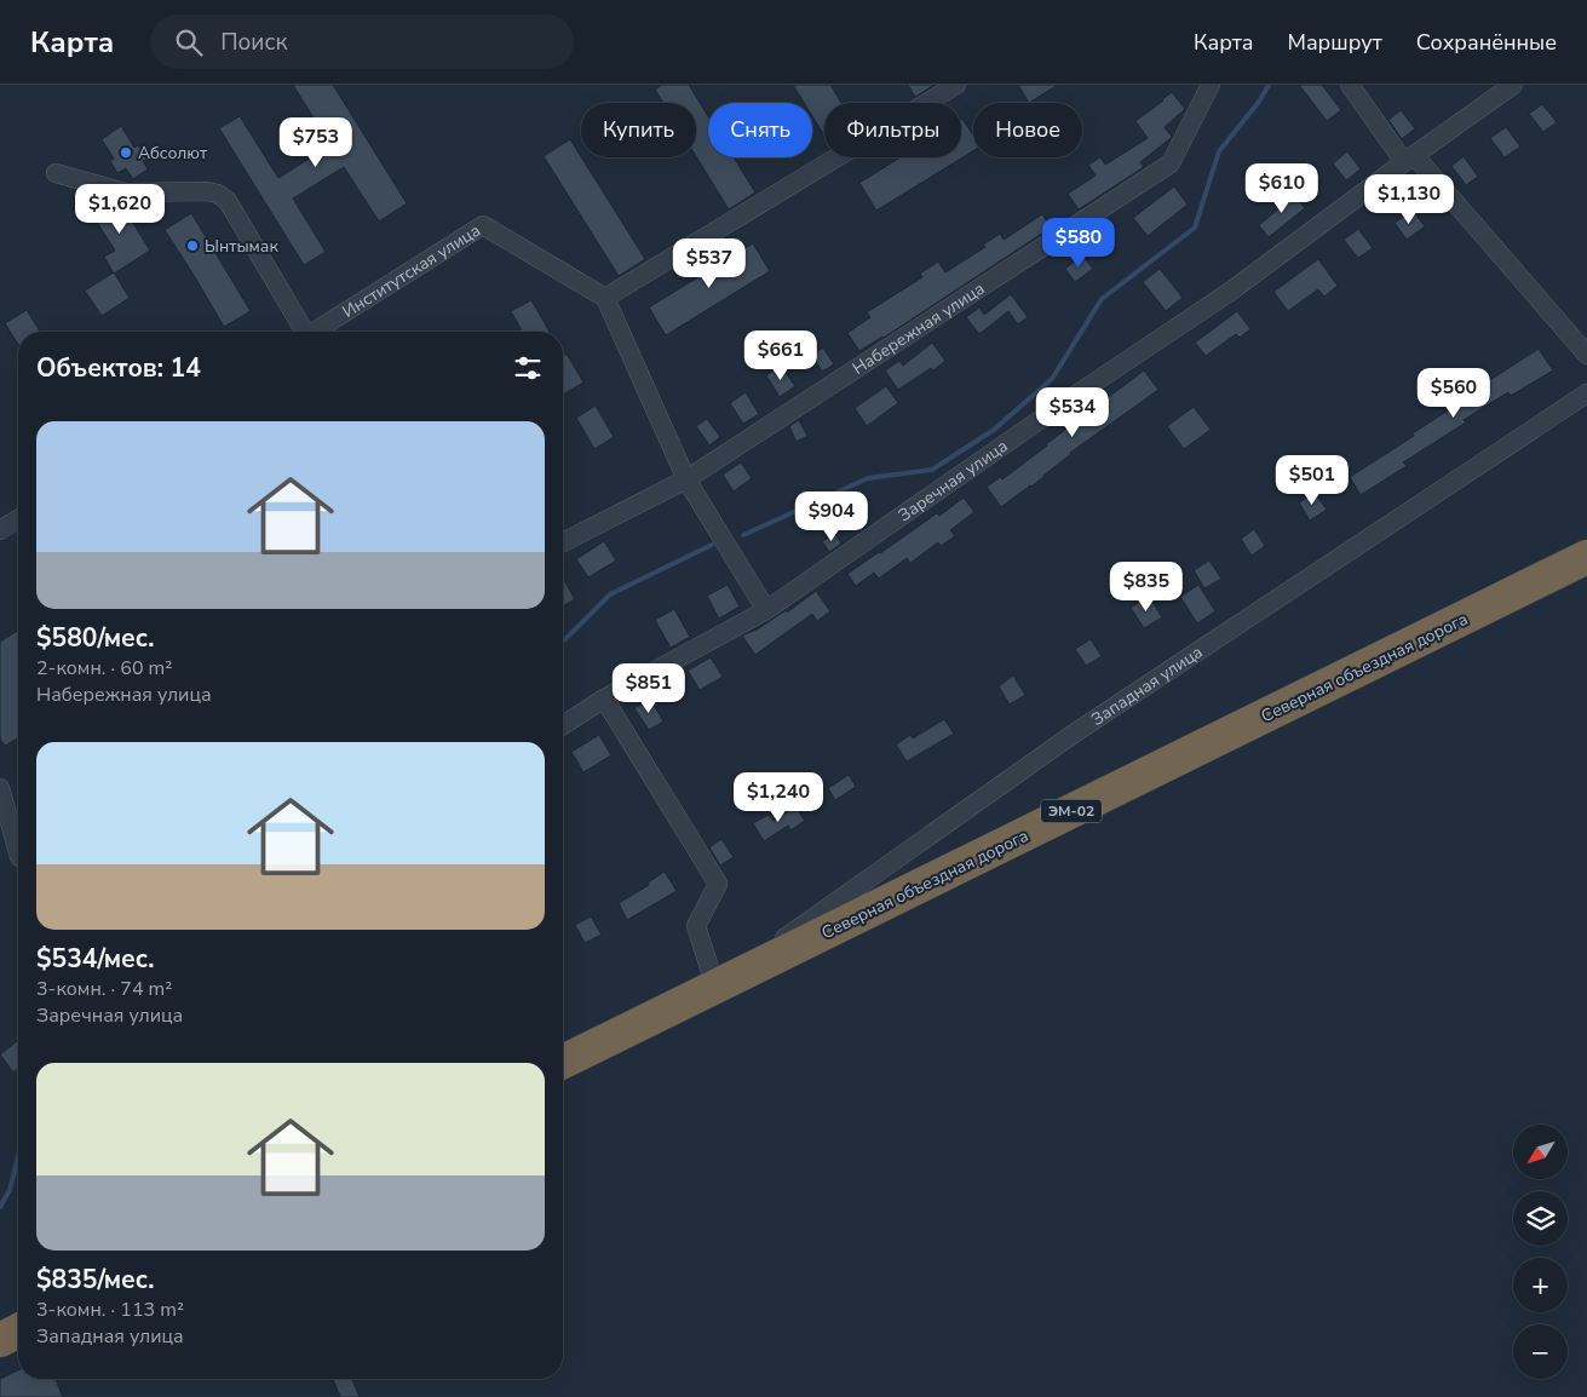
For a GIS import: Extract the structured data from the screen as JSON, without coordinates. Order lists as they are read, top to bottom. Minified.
{"streets":{"highway":["Северная объездная дорога","ЭМ-02"],"street":["Институтская улица","Набережная улица","Заречная улица","Западная улица"]},"crossings":[["Северная объездная дорога","Западная улица"]],"places":["Абсолют","Ынтымак"],"north":"bottom left","page":{"header":"Карта","search":"Поиск","nav":["Карта","Маршрут","Сохранённые"],"chip":["Купить","Снять","Фильтры","Новое"],"price":["$753","$610","$1,130","$1,620","$580","$537","$661","$560","$534","$501","$904","$835","$851","$1,240"],"heading":"Объектов: 14","list":[{"name":"$580/мес.","note":"2-комн. · 60 m² · Набережная улица"},{"name":"$534/мес.","note":"3-комн. · 74 m² · Заречная улица"},{"name":"$835/мес.","note":"3-комн. · 113 m² · Западная улица"}],"map_buttons":["+","−"]}}
